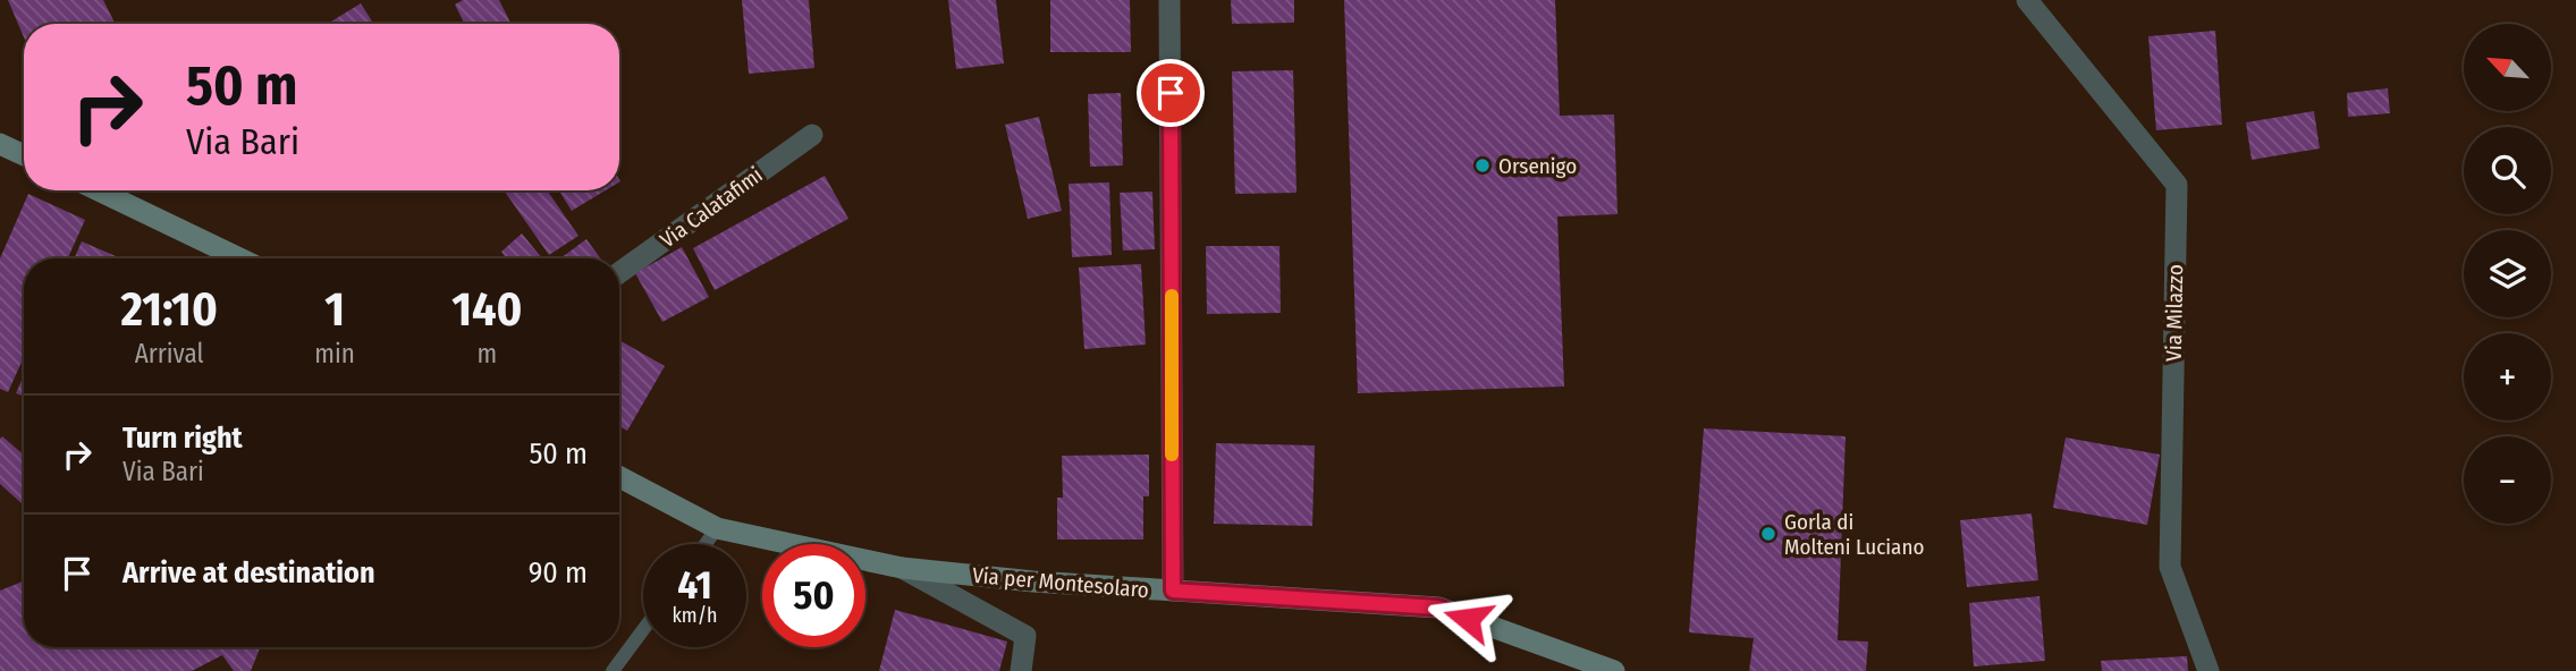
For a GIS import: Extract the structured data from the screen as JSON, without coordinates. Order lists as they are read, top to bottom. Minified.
{"streets":{"main road":["Via per Montesolaro"],"street":["Via Calatafimi","Via Milazzo"]},"places":["Orsenigo","Gorla di Molteni Luciano"],"north":"top left","page":{"map_buttons":["+","−"],"turn":["50 m","Via Bari"],"eta":["21:10","Arrival","1","min","140","m"],"list":[{"name":"Turn right","note":"Via Bari","value":"50 m"},{"name":"Arrive at destination","value":"90 m"}],"speed":"41 km/h","limit":"50"}}
